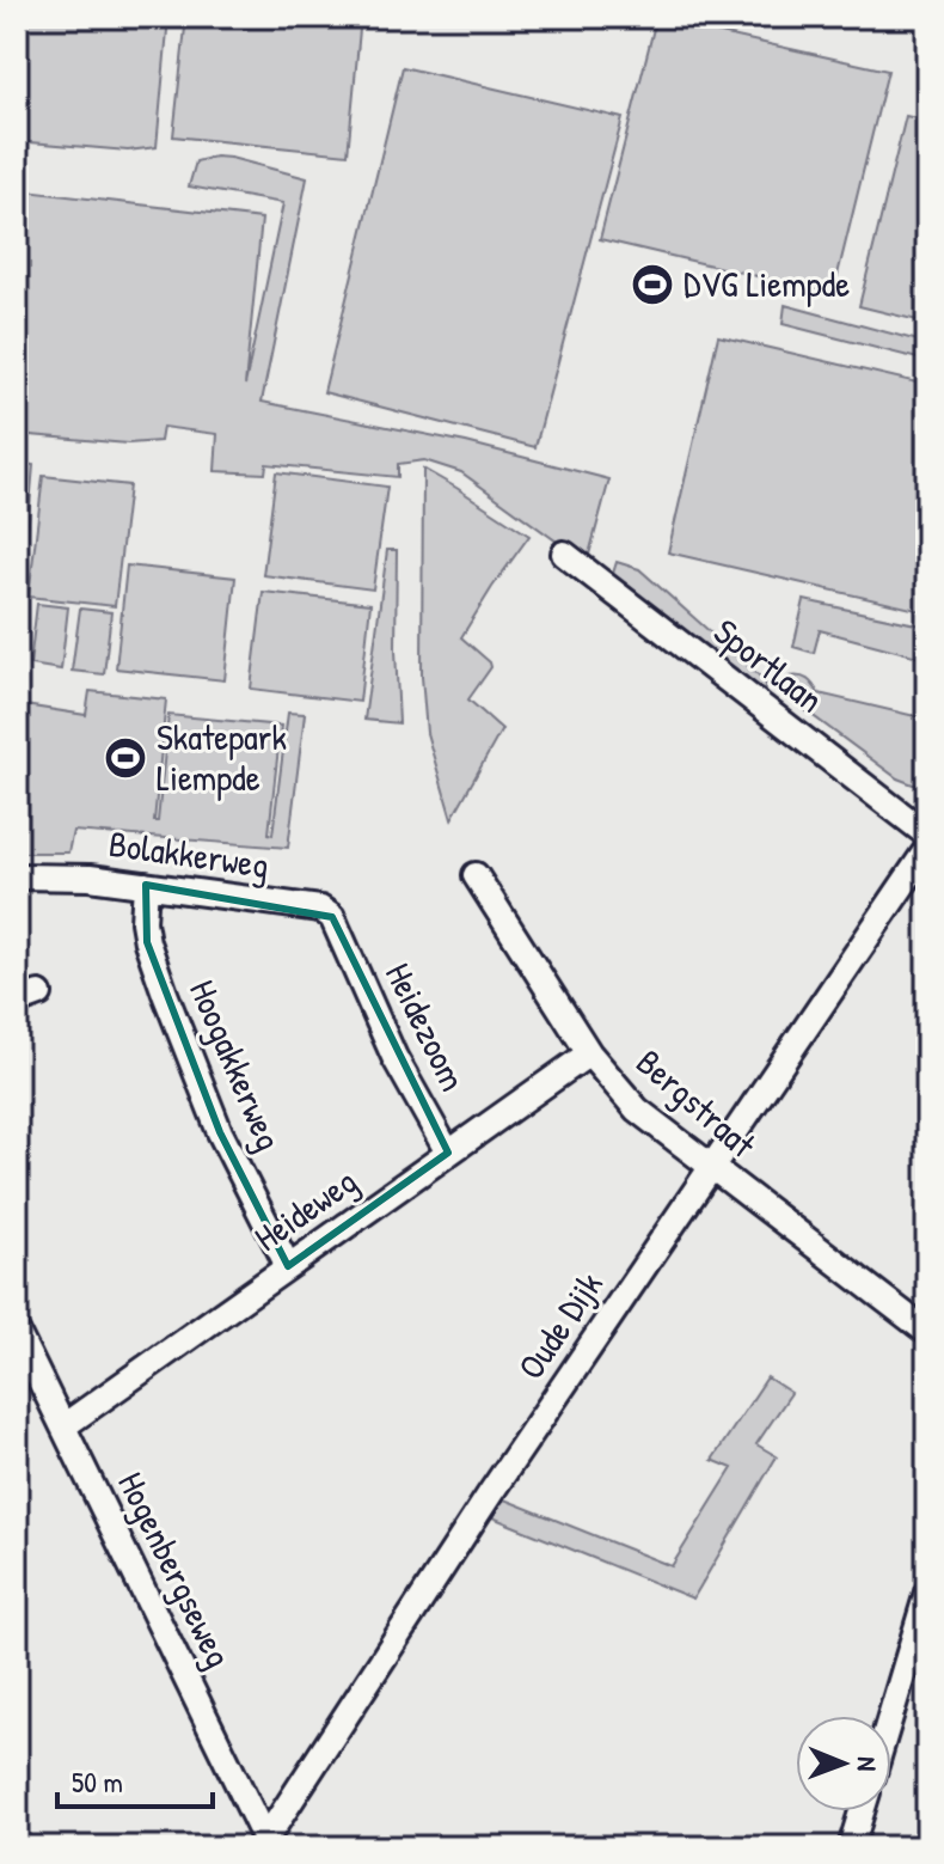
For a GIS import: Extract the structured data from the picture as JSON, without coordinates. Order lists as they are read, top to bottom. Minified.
{"streets":{"street":["Sportlaan","Bolakkerweg","Heidezoom","Hoogakkerweg","Bergstraat","Heideweg","Oude Dijk","Hogenbergseweg"]},"crossings":[["Bolakkerweg","Heidezoom"],["Bolakkerweg","Hoogakkerweg"],["Heidezoom","Heideweg"],["Hoogakkerweg","Heideweg"],["Bergstraat","Heideweg"],["Bergstraat","Oude Dijk"],["Heideweg","Hogenbergseweg"],["Oude Dijk","Hogenbergseweg"]],"places":{"sports":["DVG Liempde","Skatepark Liempde"]},"scale_bar":"50 m","north":"right"}
